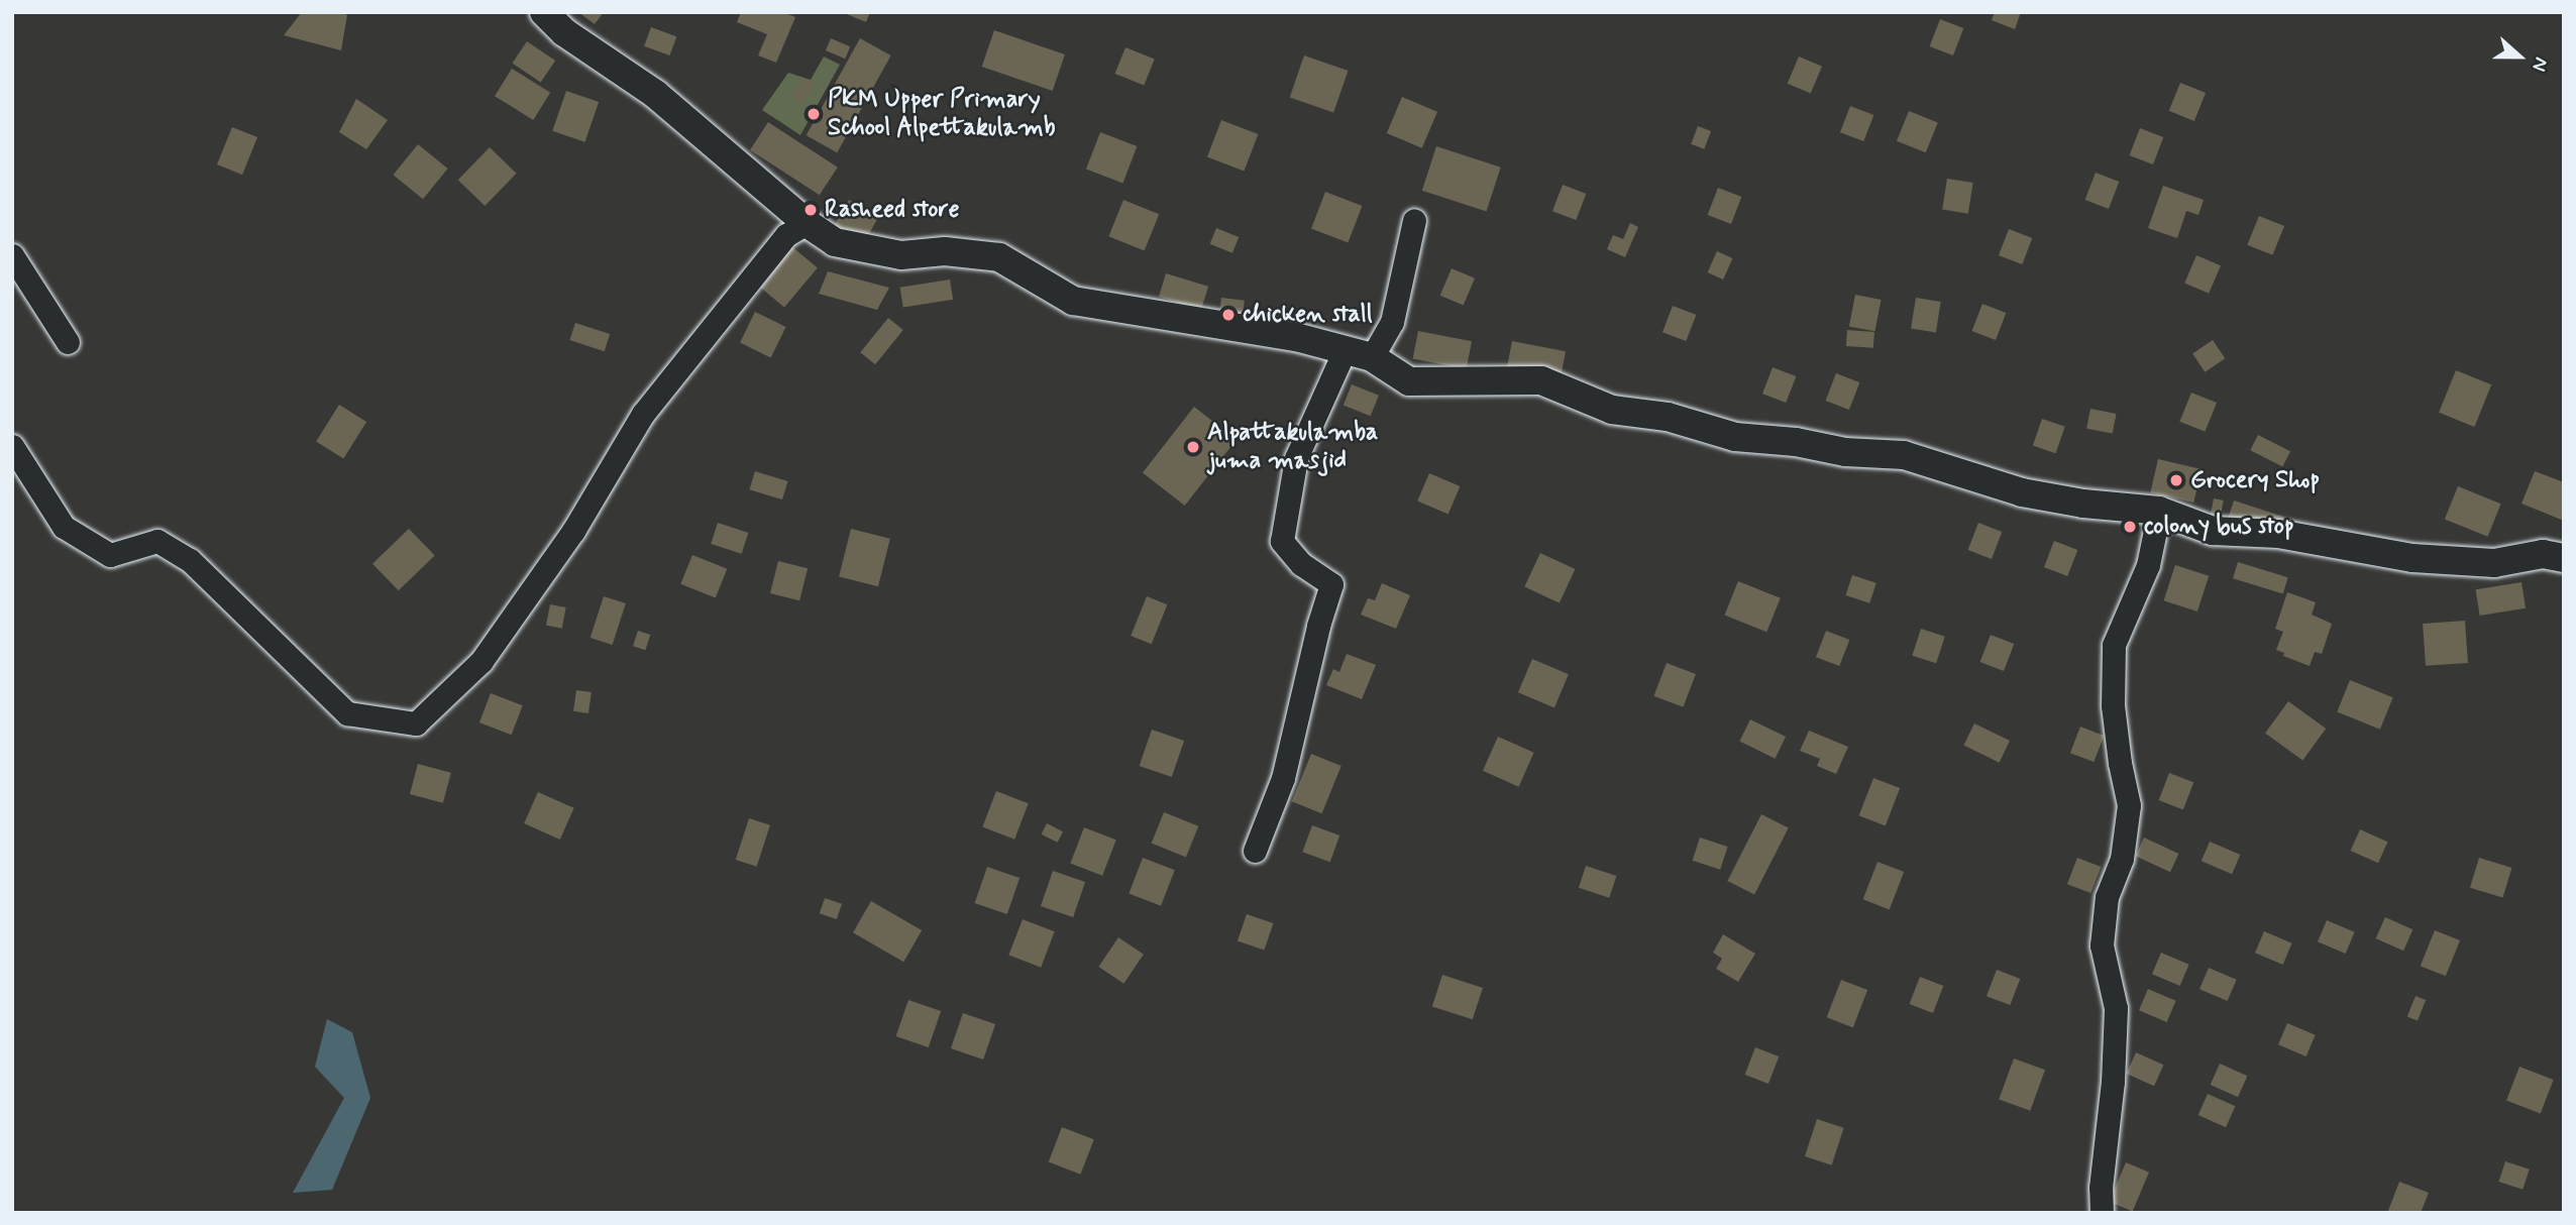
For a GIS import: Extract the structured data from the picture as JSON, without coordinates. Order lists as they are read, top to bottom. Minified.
{"places":["PKM Upper Primary School Alpettakulamb","Rasheed store","chicken stall","Alpattakulamba juma masjid","Grocery Shop","colony bus stop"],"north":"right"}
